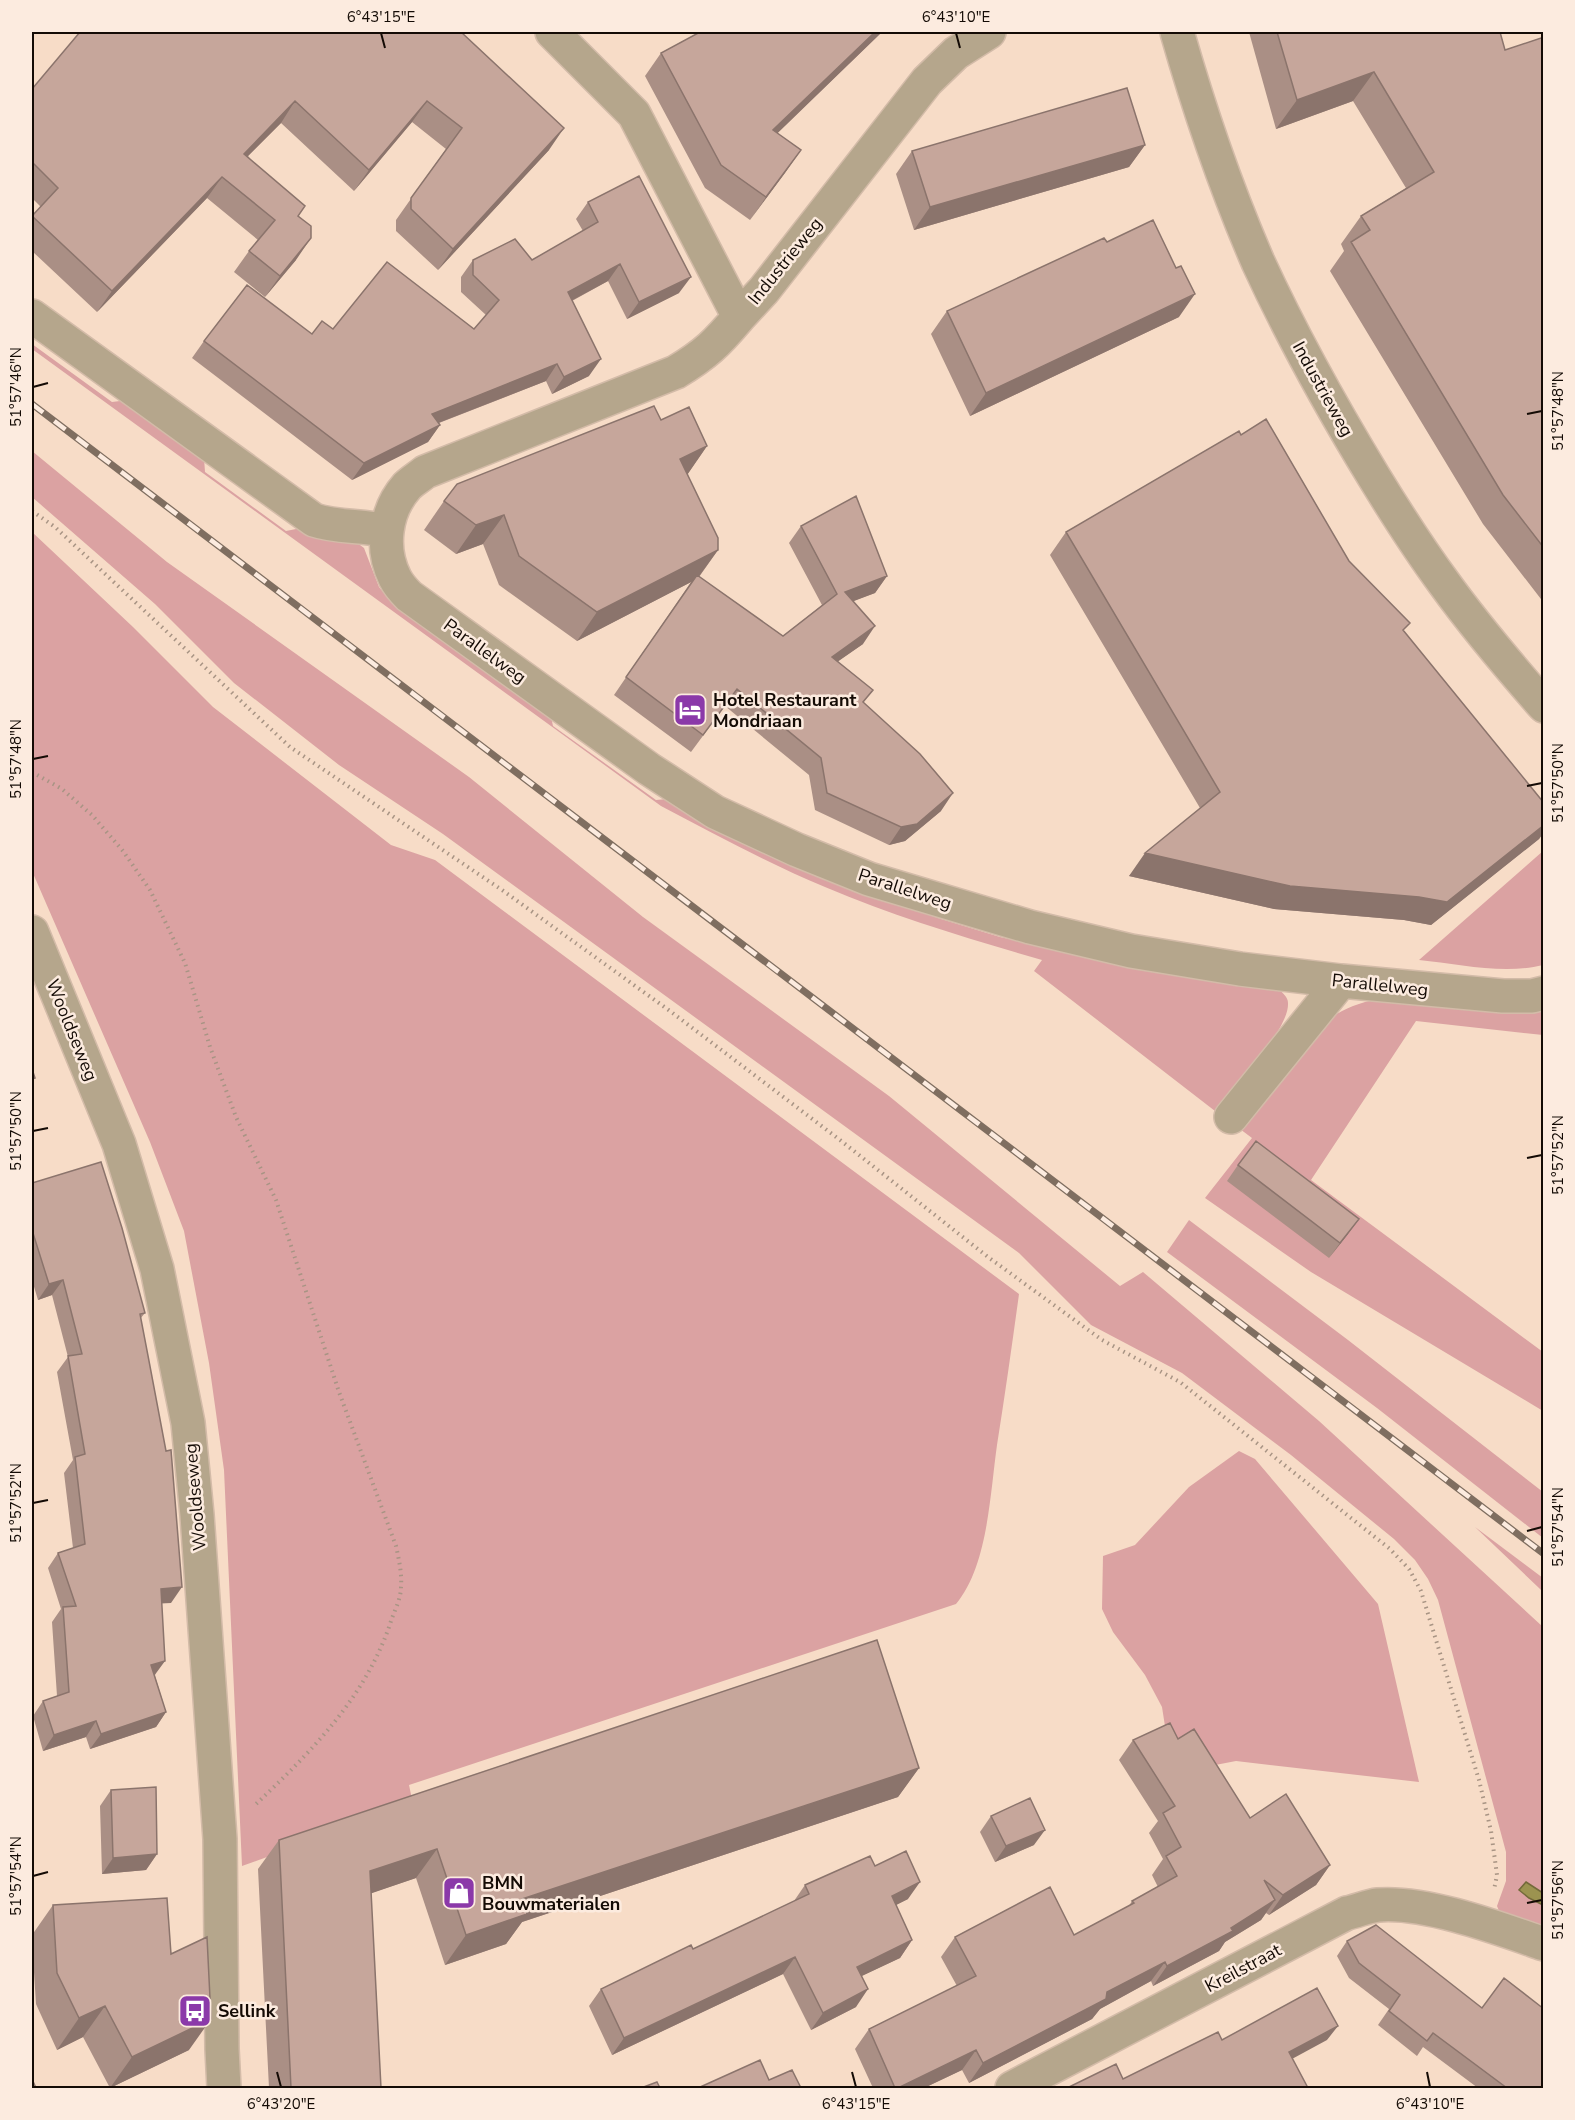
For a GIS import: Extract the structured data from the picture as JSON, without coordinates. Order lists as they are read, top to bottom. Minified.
{"streets":{"street":["Industrieweg","Parallelweg","Wooldseweg","Kreilstraat"]},"crossings":[["Industrieweg","Parallelweg"]],"places":{"hotel":["Hotel Restaurant Mondriaan"],"shop":["BMN Bouwmaterialen"],"bus stop":["Sellink"]},"coordinates":["6°43'15\"E","6°43'10\"E","51°57'46\"N","51°57'48\"N","51°57'50\"N","51°57'52\"N","51°57'54\"N","51°57'56\"N","6°43'20\"E"]}
